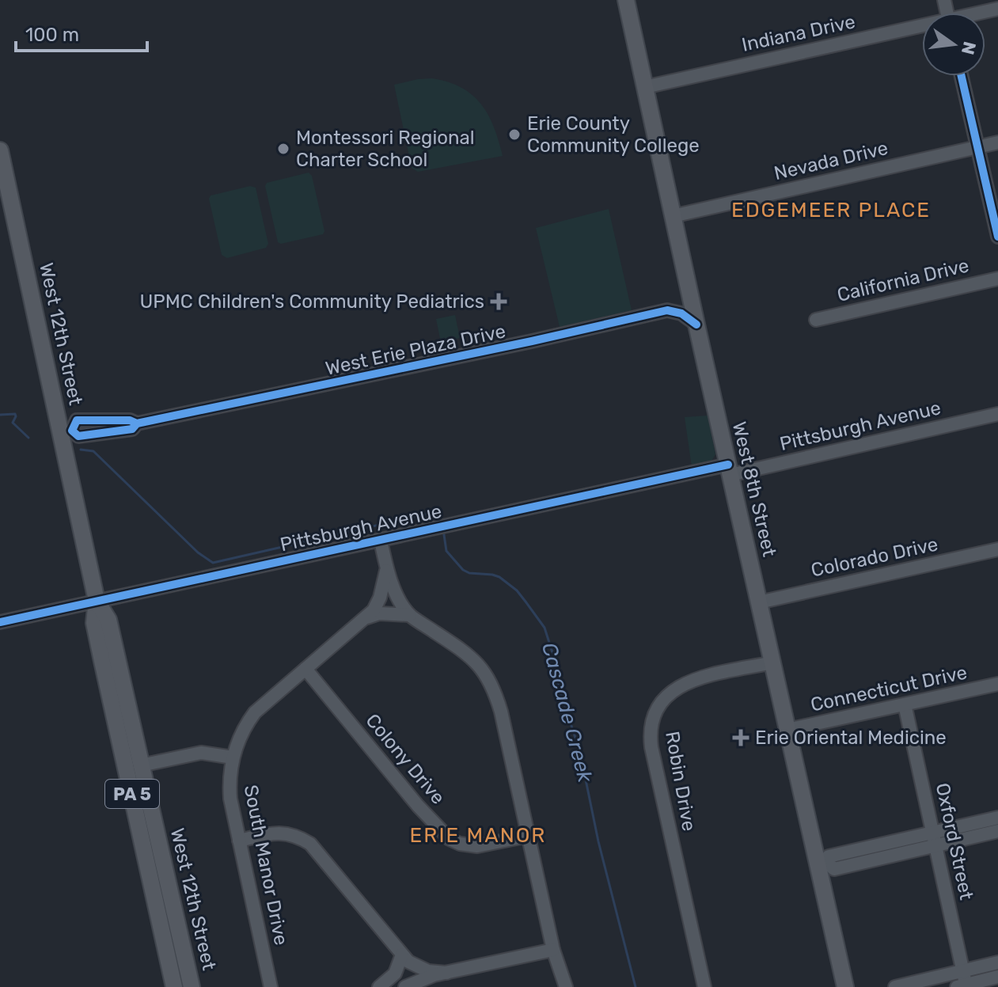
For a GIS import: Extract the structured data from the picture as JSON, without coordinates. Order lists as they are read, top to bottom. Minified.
{"streets":{"main road":["West 12th Street","West 8th Street","PA 5"],"street":["Indiana Drive","Nevada Drive","California Drive","West Erie Plaza Drive","Pittsburgh Avenue","Colorado Drive","Connecticut Drive","Colony Drive","Robin Drive","Oxford Street","South Manor Drive"]},"crossings":[["Indiana Drive","West 8th Street"],["Nevada Drive","West 8th Street"],["West 12th Street","West Erie Plaza Drive"],["West 12th Street","Pittsburgh Avenue"],["West Erie Plaza Drive","West 8th Street"],["Pittsburgh Avenue","West 8th Street"],["West 8th Street","Colorado Drive"],["West 8th Street","Connecticut Drive"],["West 8th Street","Robin Drive"],["Connecticut Drive","Oxford Street"],["Colony Drive","South Manor Drive"]],"districts":["EDGEMEER PLACE","ERIE MANOR"],"water":["Cascade Creek"],"places":{"other":["Erie County Community College","Montessori Regional Charter School"],"health":["UPMC Children's Community Pediatrics","Erie Oriental Medicine"]},"scale_bar":"100 m","north":"right"}
